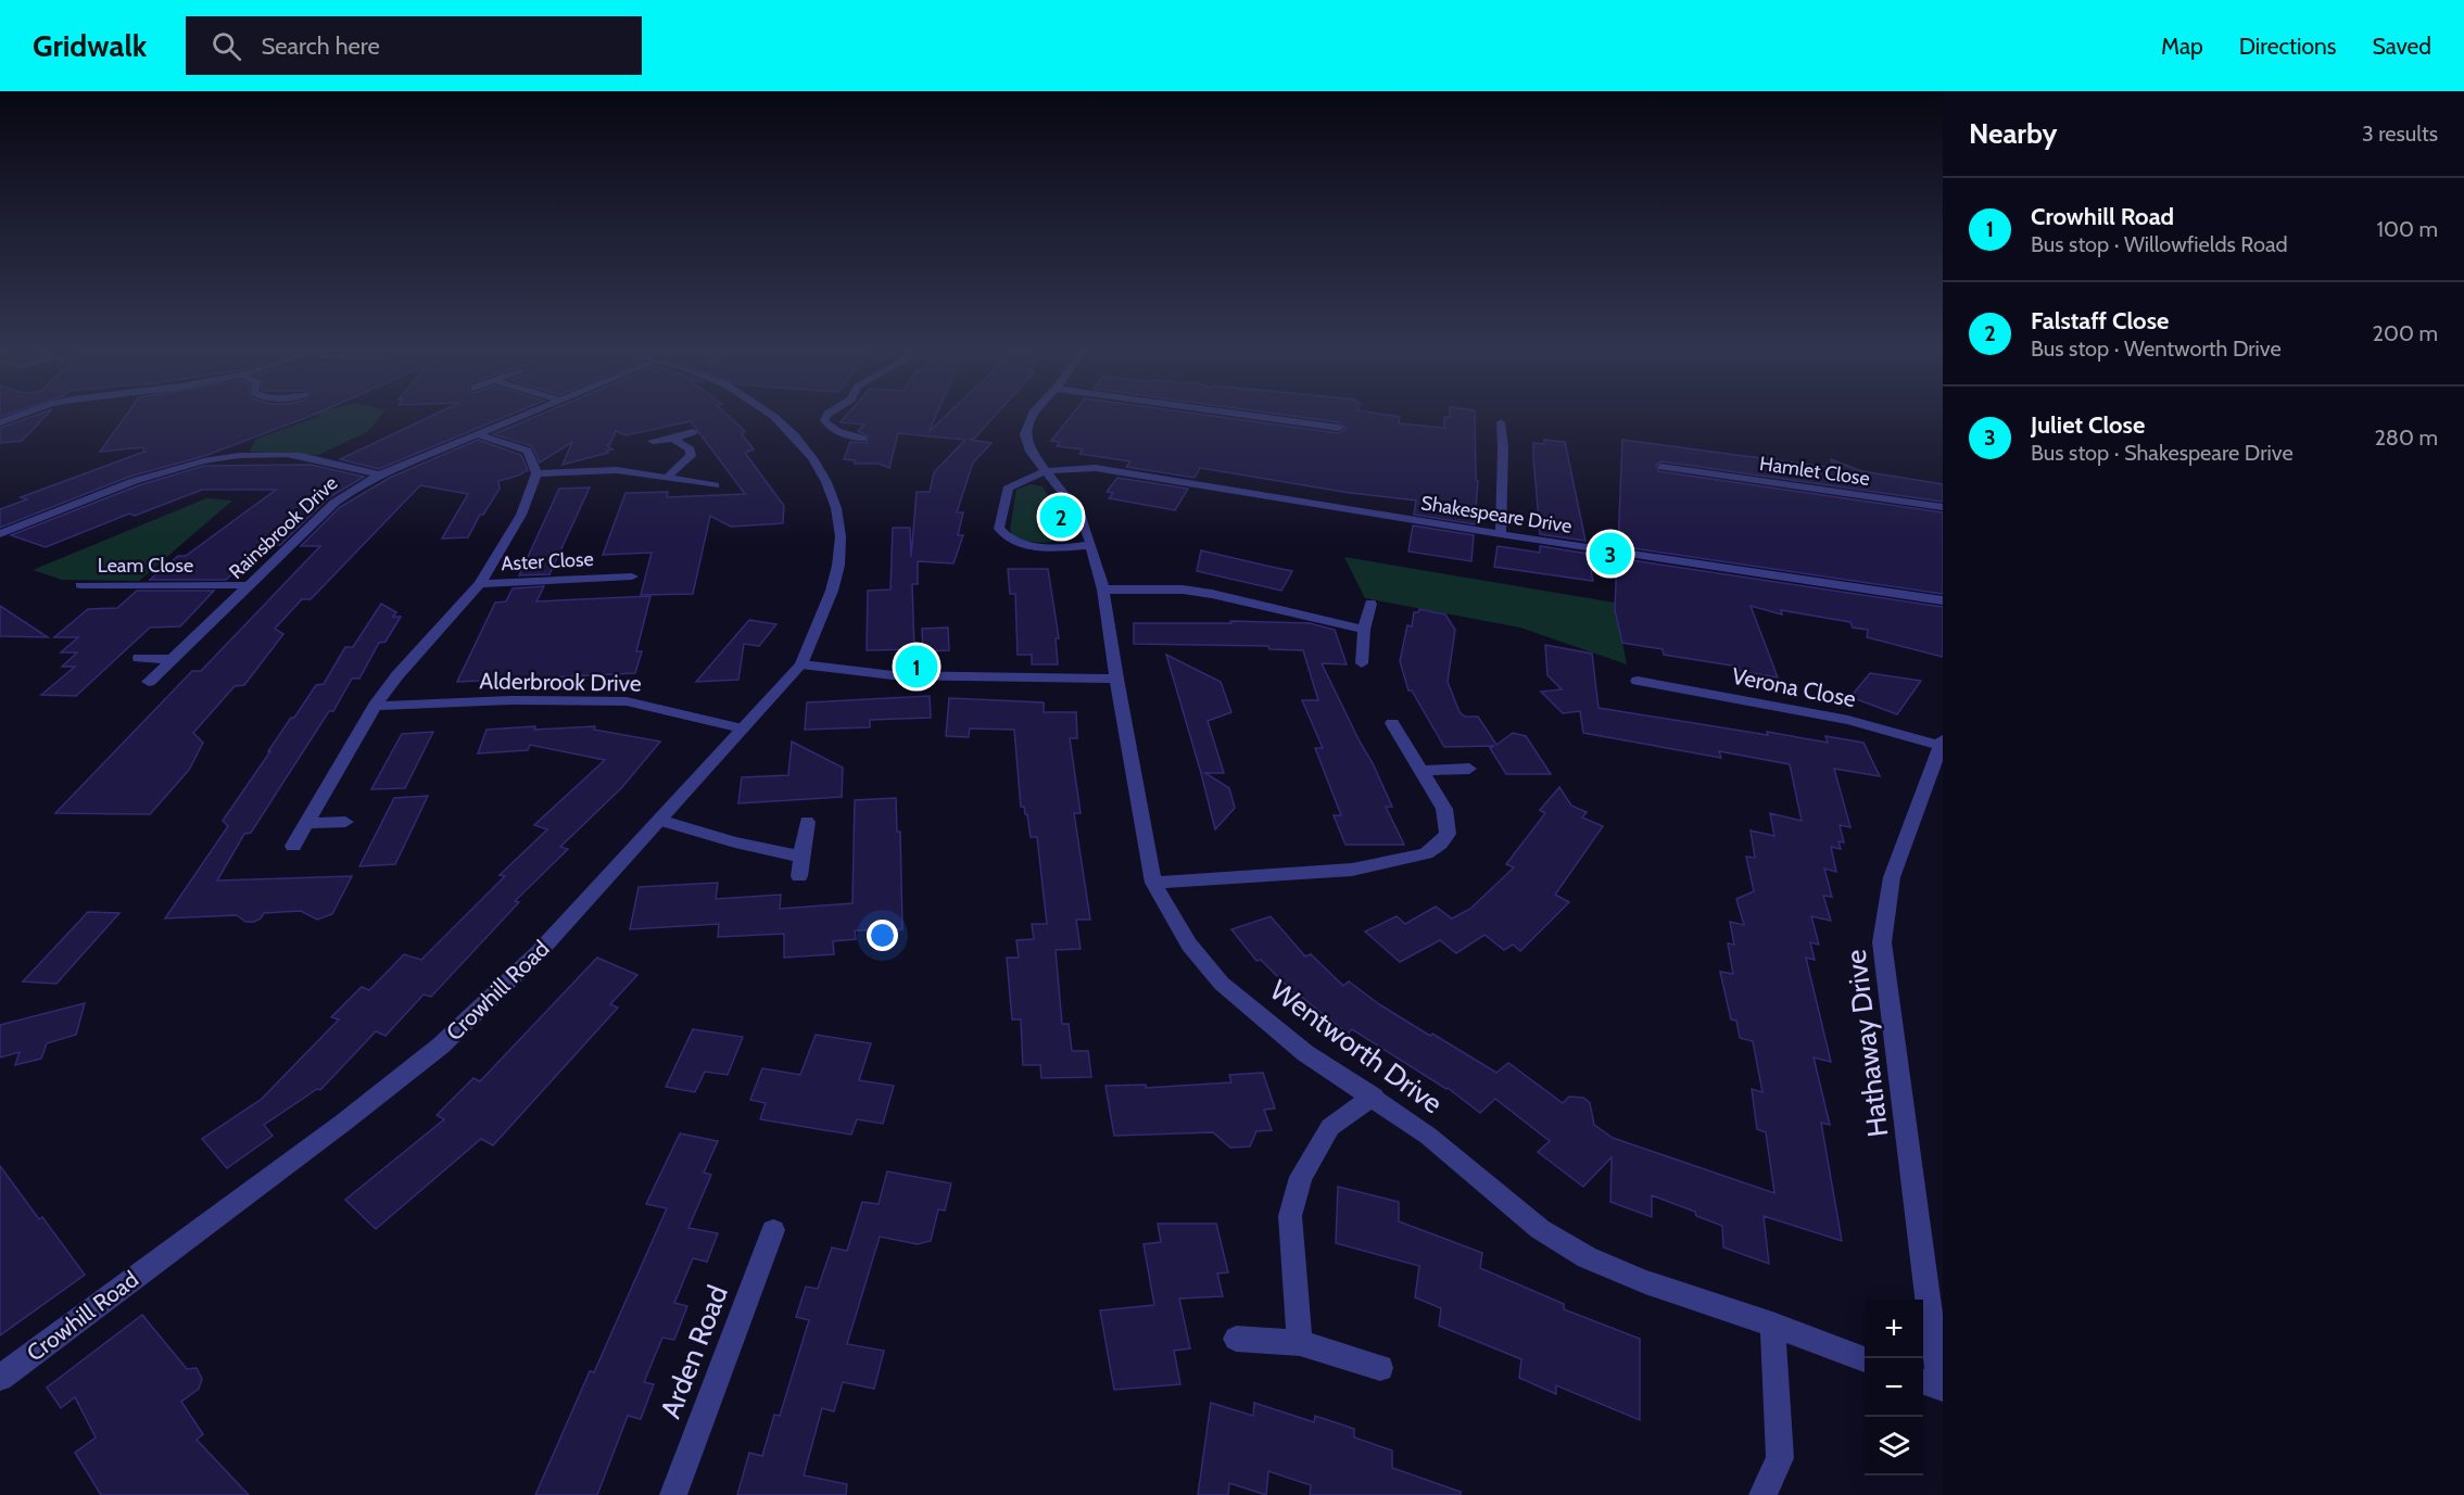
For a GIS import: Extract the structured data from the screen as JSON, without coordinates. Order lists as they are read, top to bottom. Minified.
{"streets":{"street":["Hamlet Close","Shakespeare Drive","Rainsbrook Drive","Aster Close","Leam Close","Alderbrook Drive","Verona Close","Crowhill Road","Hathaway Drive","Wentworth Drive","Arden Road"]},"crossings":[["Shakespeare Drive","Wentworth Drive"],["Rainsbrook Drive","Leam Close"],["Alderbrook Drive","Crowhill Road"],["Verona Close","Hathaway Drive"]],"page":{"header":"Gridwalk","search":"Search here","nav":["Map","Directions","Saved"],"heading":["Nearby","3 results"],"list":[{"mark":"1","name":"Crowhill Road","note":"Bus stop · Willowfields Road","value":"100 m"},{"mark":"2","name":"Falstaff Close","note":"Bus stop · Wentworth Drive","value":"200 m"},{"mark":"3","name":"Juliet Close","note":"Bus stop · Shakespeare Drive","value":"280 m"}],"pins":["2","3","1"],"map_buttons":["+","−"]}}
